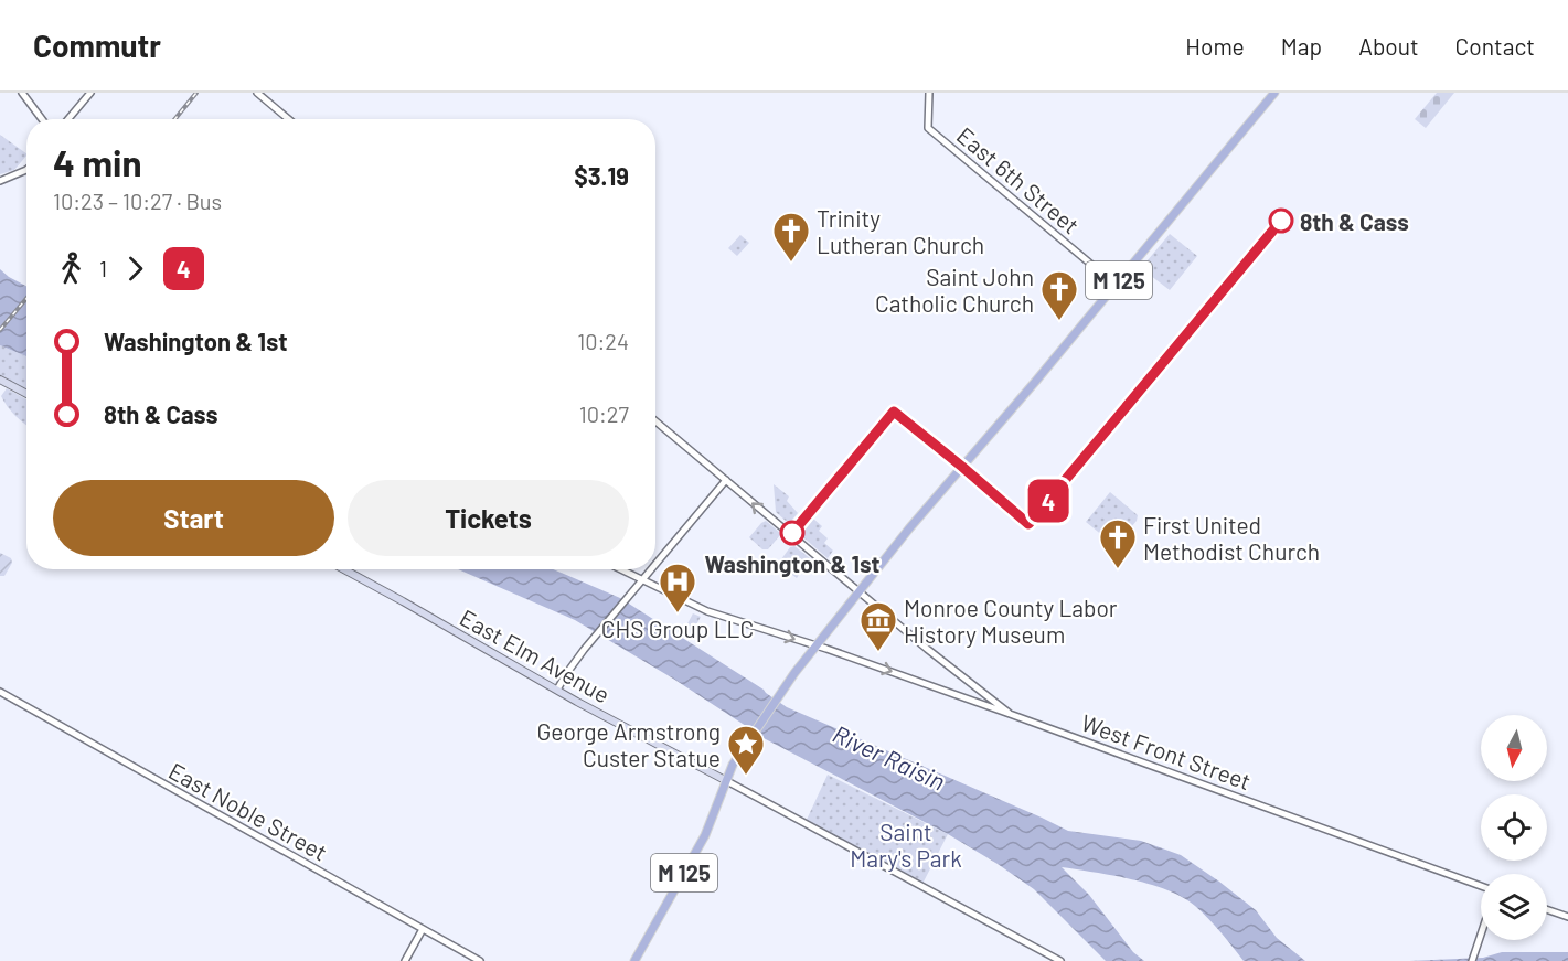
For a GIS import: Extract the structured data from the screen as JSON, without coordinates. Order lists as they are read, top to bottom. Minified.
{"streets":{"main road":["M 125","East Elm Avenue"],"street":["East 6th Street","West Front Street","East Noble Street"]},"crossings":[["East 6th Street","M 125"],["M 125","East Elm Avenue"],["M 125","West Front Street"]],"water":["River Raisin"],"parks":["Saint Mary's Park"],"places":{"other":["8th & Cass","Washington & 1st"],"church":["Trinity Lutheran Church","Saint John Catholic Church","First United Methodist Church"],"hospital":["CHS Group LLC"],"museum":["Monroe County Labor History Museum"],"place":["George Armstrong Custer Statue"]},"lines":["bus line 4"],"north":"bottom","page":{"header":"Commutr","nav":["Home","Map","About","Contact"],"on_map":"4","heading":["4 min","10:23 – 10:27 · Bus","$3.19"],"legs":["1","4"],"list":[{"name":"Washington & 1st","value":"10:24"},{"name":"8th & Cass","value":"10:27"}],"buttons":["Start","Tickets"]}}
